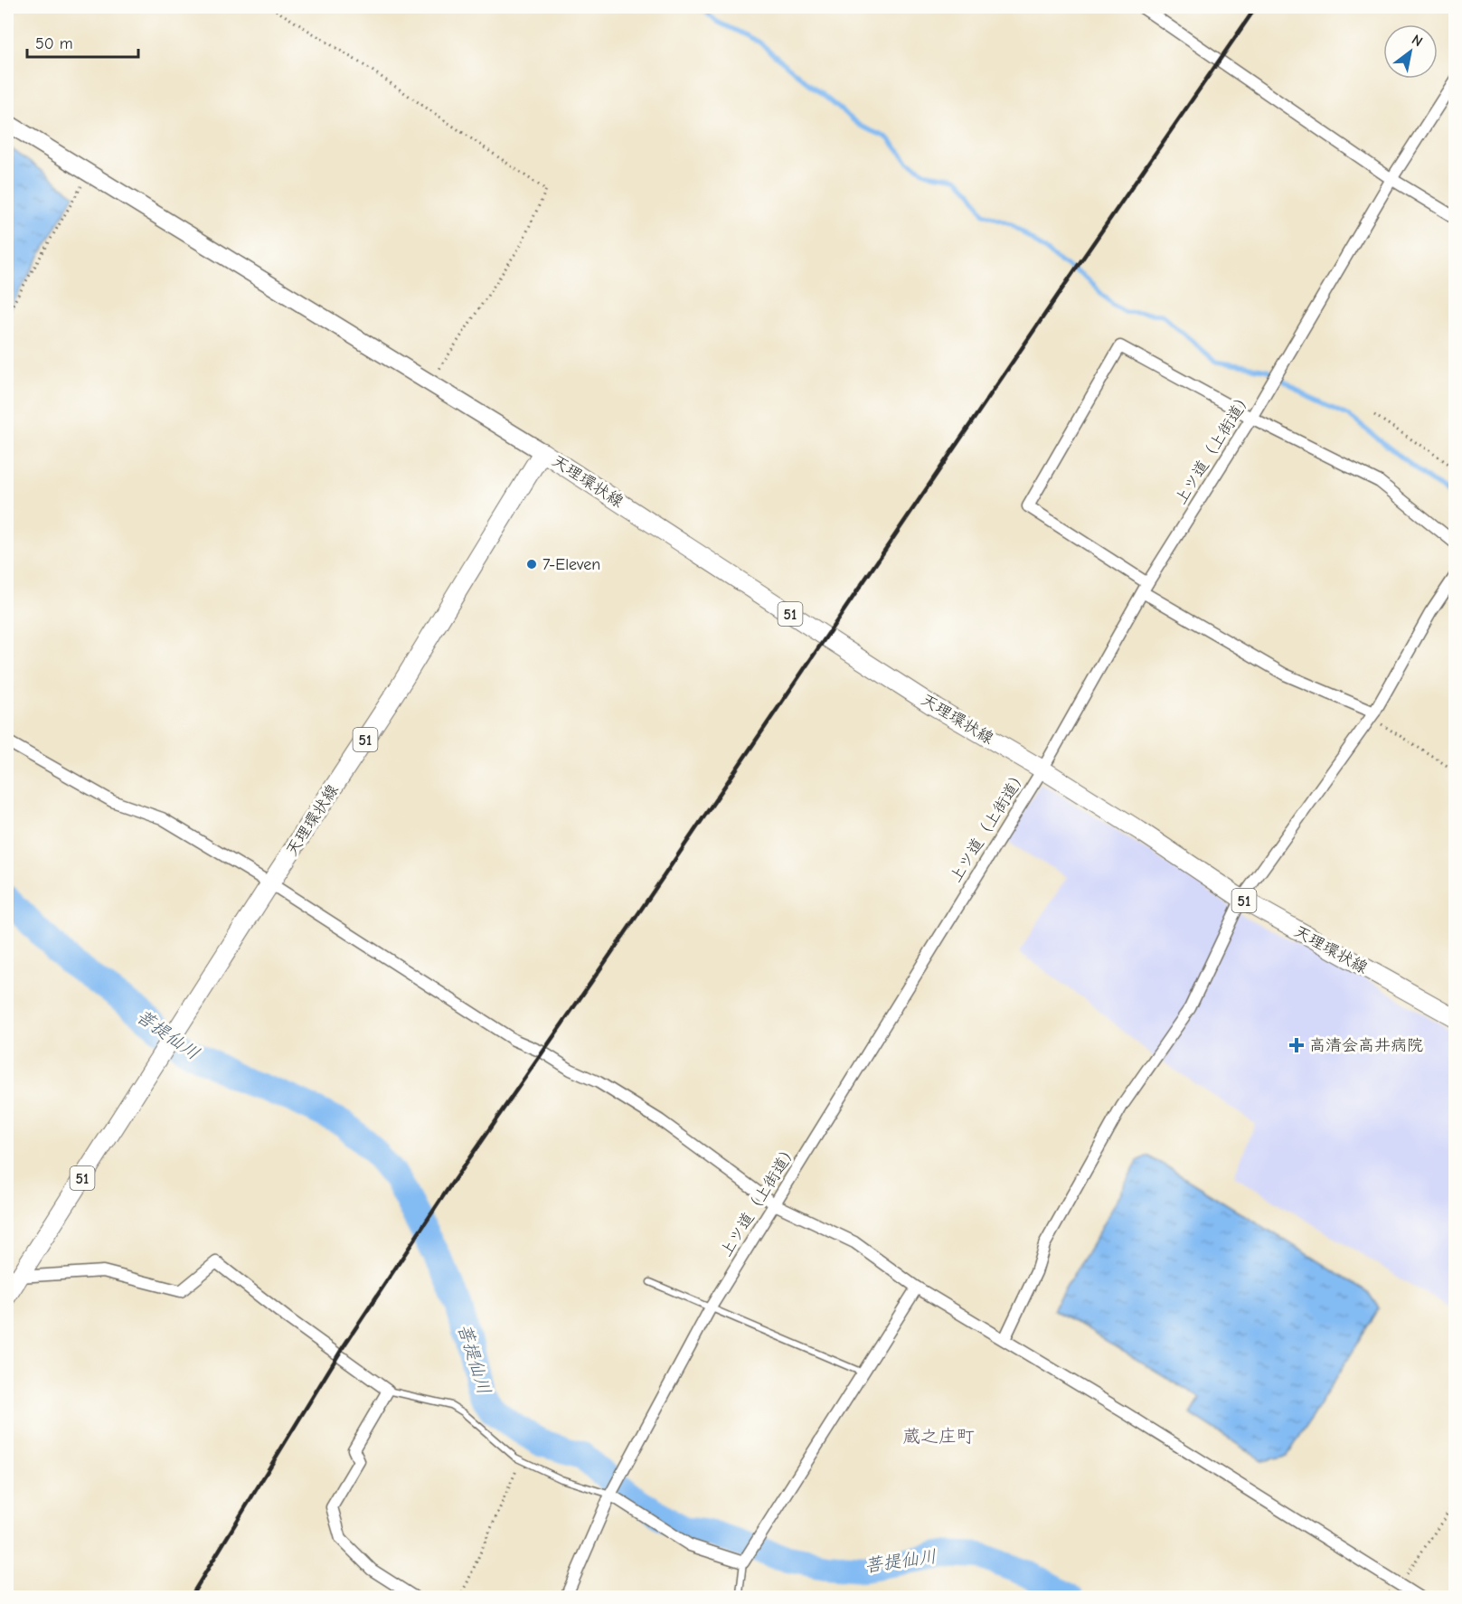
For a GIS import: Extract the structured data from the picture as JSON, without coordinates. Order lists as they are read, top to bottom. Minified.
{"streets":{"main road":["天理環状線","51"],"street":["上ツ道（上街道）"]},"crossings":[["上ツ道（上街道）","天理環状線"]],"districts":["蔵之庄町"],"water":["菩提仙川"],"places":{"other":["7-Eleven"],"health":["高清会高井病院"]},"scale_bar":"50 m","north":"top right"}
